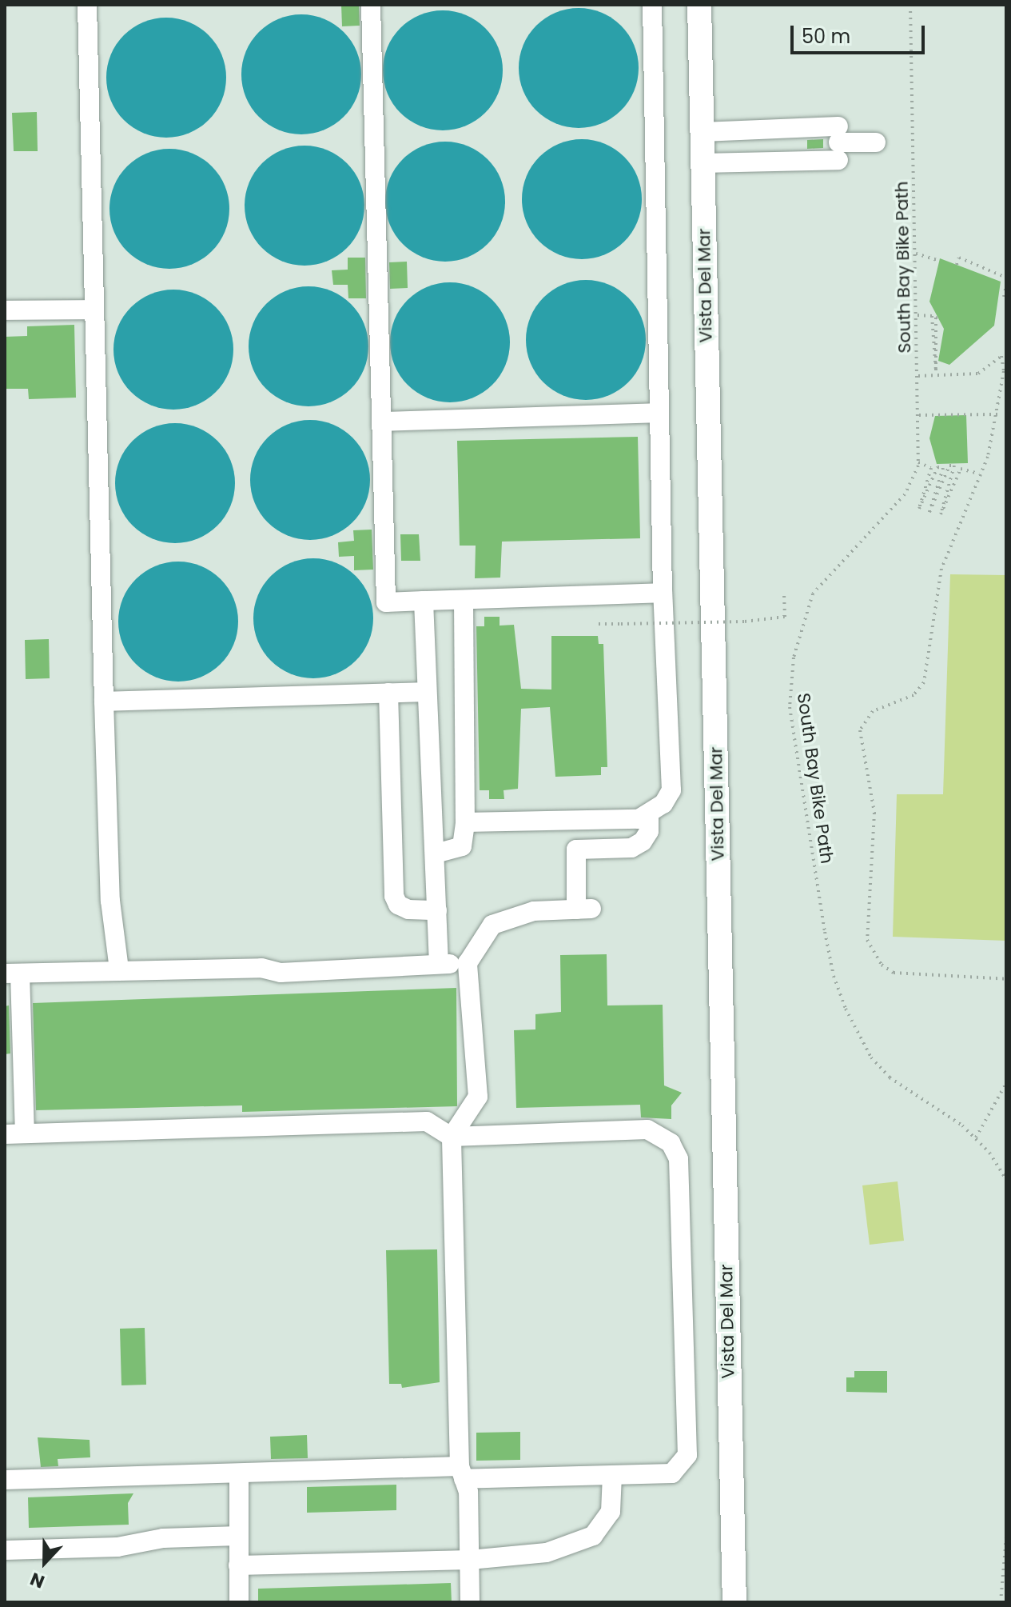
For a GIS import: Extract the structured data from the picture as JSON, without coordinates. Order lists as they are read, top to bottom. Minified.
{"streets":{"main road":["Vista Del Mar"],"path":["South Bay Bike Path"]},"scale_bar":"50 m","north":"bottom"}
